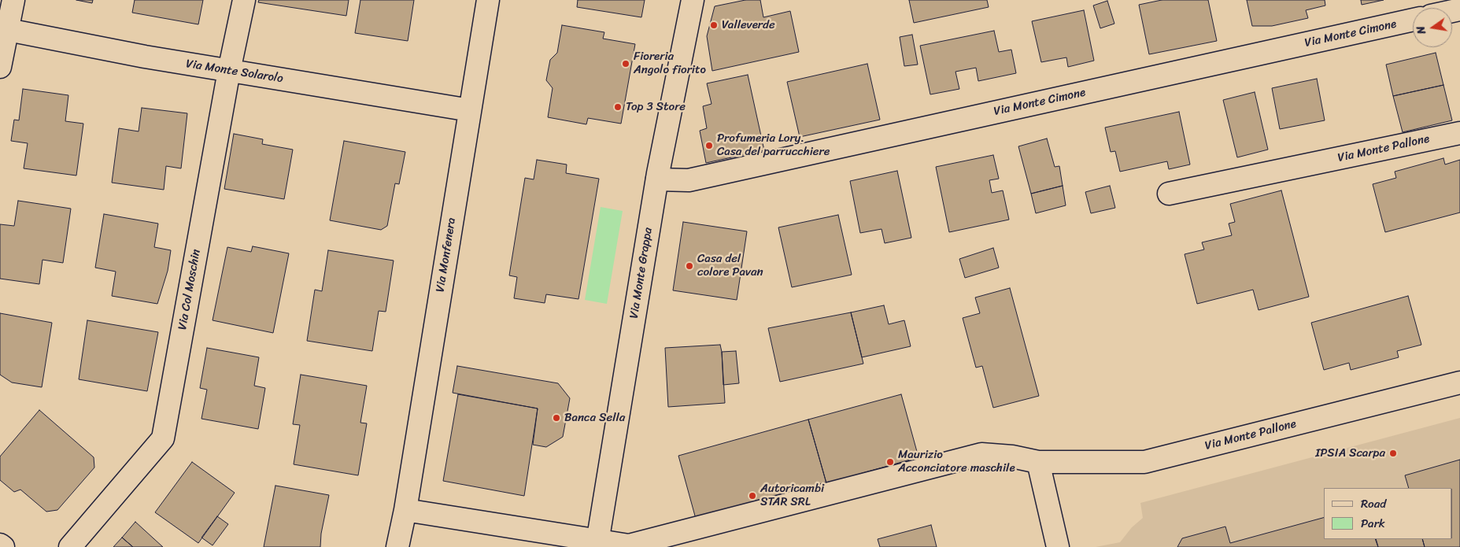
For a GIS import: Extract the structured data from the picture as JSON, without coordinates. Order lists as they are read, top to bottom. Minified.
{"streets":{"street":["Via Monte Cimone","Via Monte Solarolo","Via Monte Pallone","Via Monfenera","Via Monte Grappa","Via Col Moschin"]},"crossings":[["Via Monte Cimone","Via Monte Grappa"],["Via Monte Solarolo","Via Monfenera"],["Via Monte Solarolo","Via Col Moschin"],["Via Monte Pallone","Via Monte Grappa"]],"places":["Valleverde","Fioreria Angolo fiorito","Top 3 Store","Profumeria Lory. Casa del parrucchiere","Casa del colore Pavan","Banca Sella","IPSIA Scarpa","Maurizio Acconciatore maschile","Autoricambi STAR SRL"],"legend":["Road","Park"],"north":"left"}
